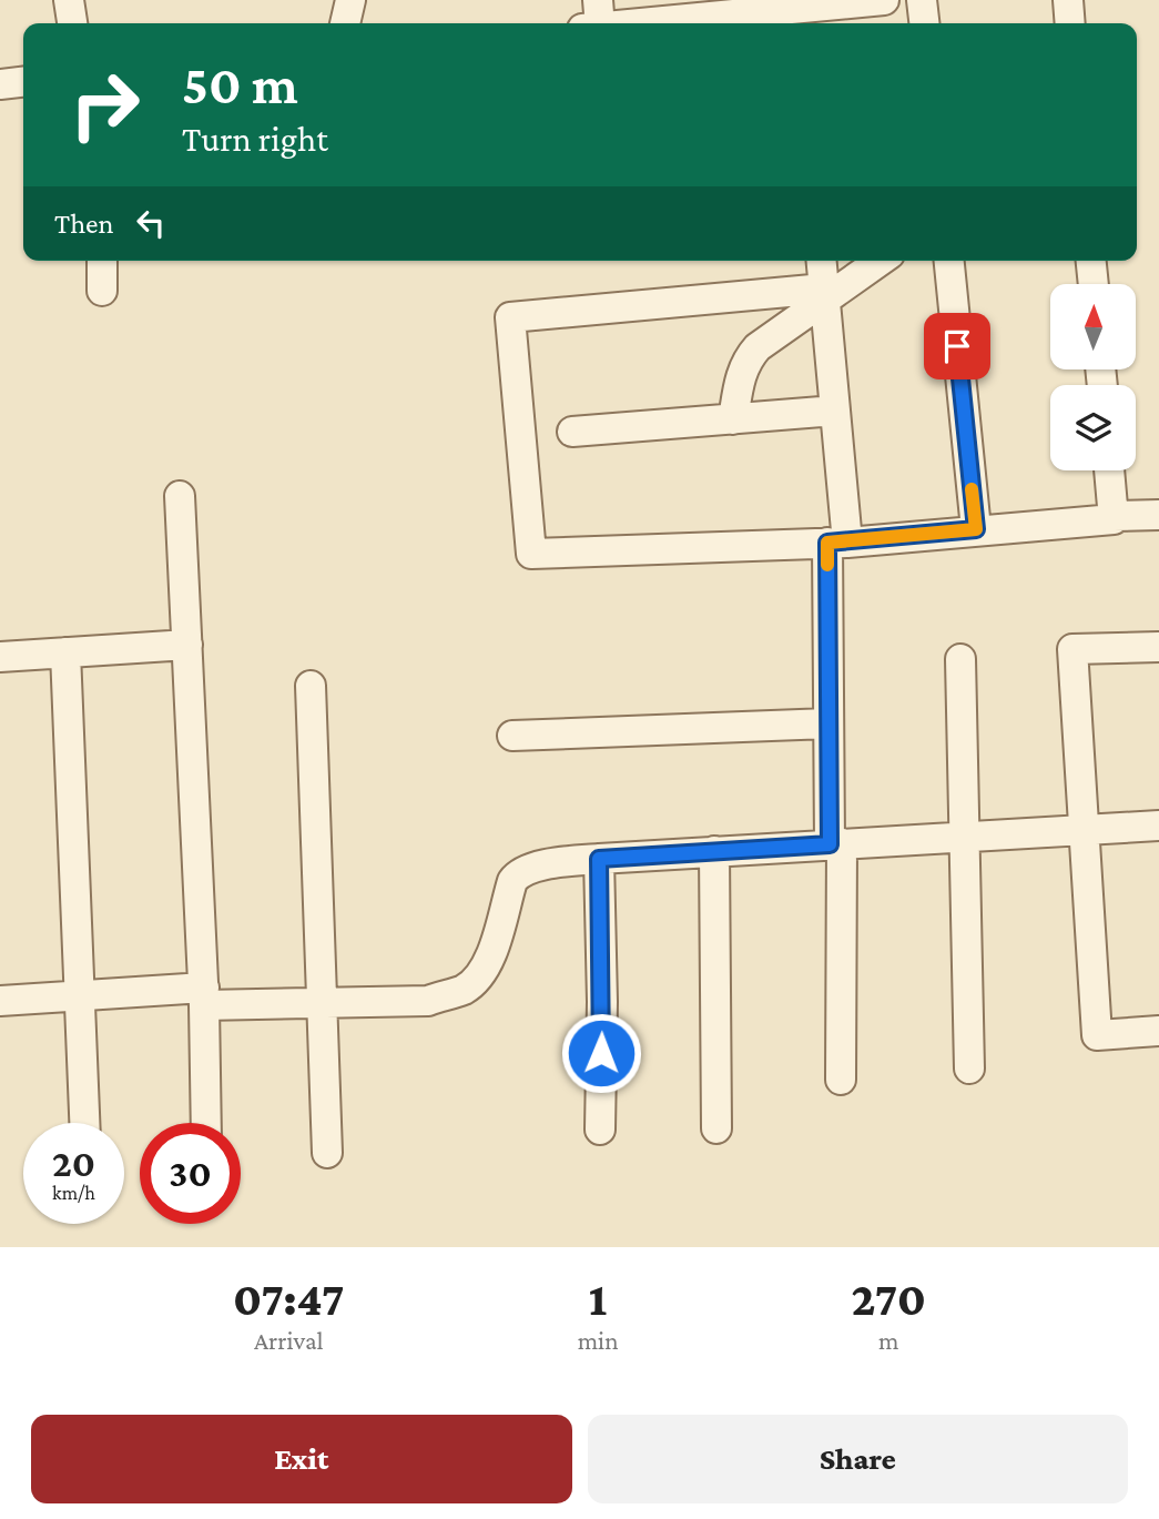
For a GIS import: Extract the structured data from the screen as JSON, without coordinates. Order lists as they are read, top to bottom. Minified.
{"north":"top","page":{"turn":["50 m","Turn right"],"then":"Then","speed":"20 km/h","limit":"30","eta":["07:47","Arrival","1","min","270","m"],"buttons":["Exit","Share"]}}
